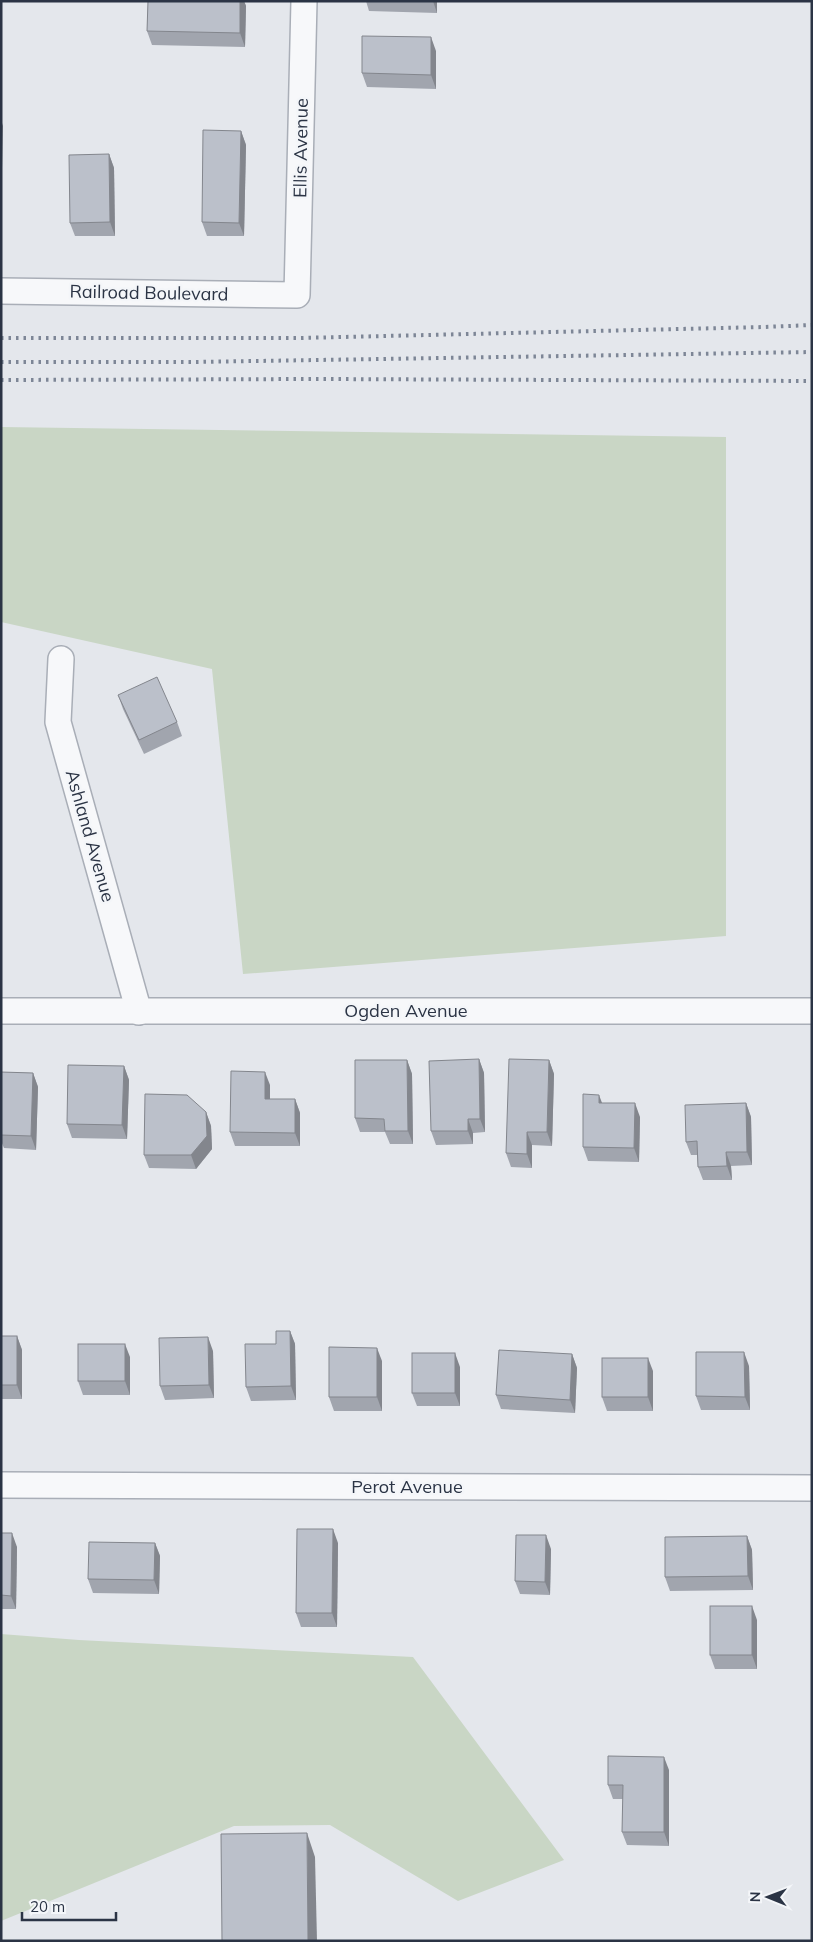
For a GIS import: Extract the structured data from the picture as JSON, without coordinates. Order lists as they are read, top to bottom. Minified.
{"streets":{"street":["Ellis Avenue","Railroad Boulevard","Ashland Avenue","Ogden Avenue","Perot Avenue"]},"crossings":[["Ellis Avenue","Railroad Boulevard"],["Ashland Avenue","Ogden Avenue"]],"scale_bar":"20 m","north":"left"}
